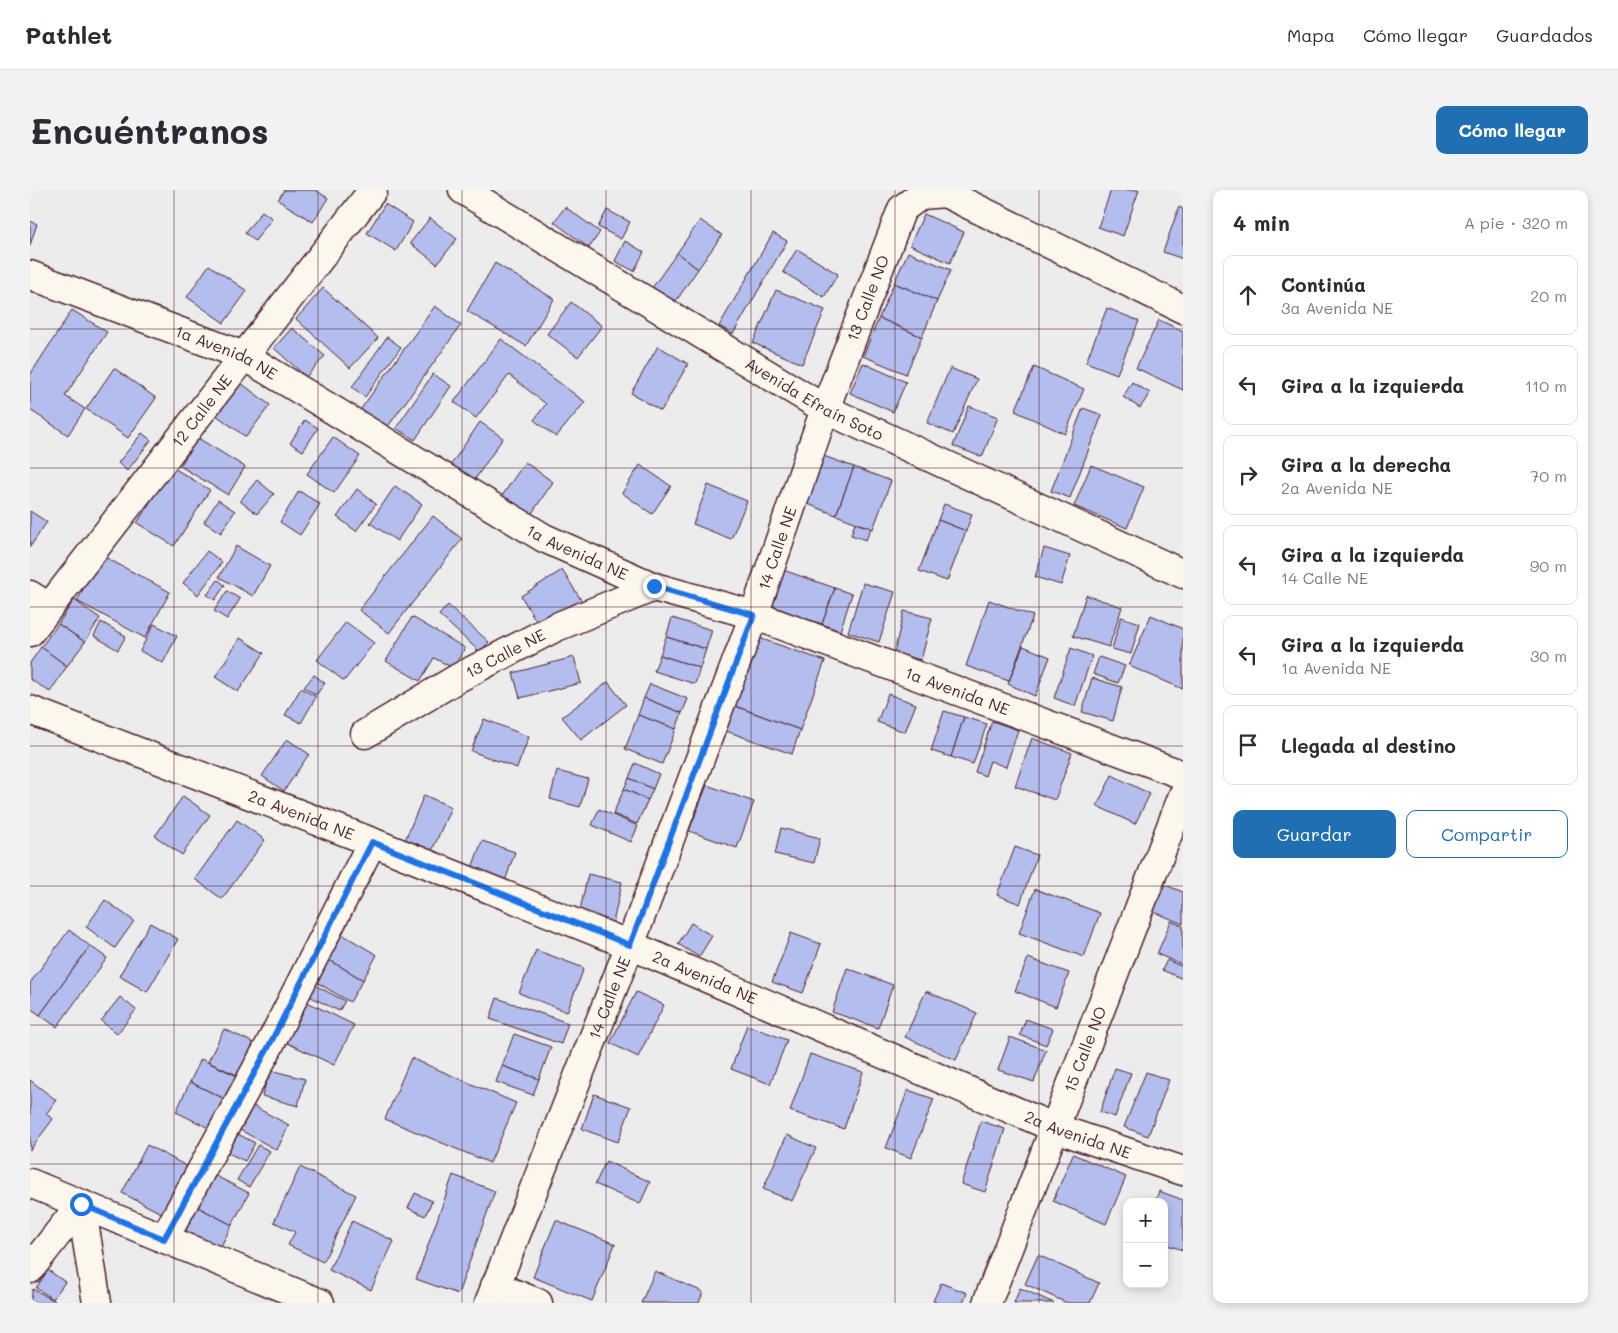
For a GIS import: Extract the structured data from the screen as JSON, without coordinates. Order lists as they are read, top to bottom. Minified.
{"streets":{"street":["13 Calle NO","1a Avenida NE","Avenida Efraín Soto","12 Calle NE","14 Calle NE","13 Calle NE","2a Avenida NE","15 Calle NO"]},"crossings":[["13 Calle NO","Avenida Efraín Soto"],["13 Calle NO","14 Calle NE"],["1a Avenida NE","12 Calle NE"],["1a Avenida NE","14 Calle NE"],["1a Avenida NE","13 Calle NE"],["Avenida Efraín Soto","14 Calle NE"],["14 Calle NE","2a Avenida NE"],["2a Avenida NE","15 Calle NO"]],"page":{"header":"Pathlet","nav":["Mapa","Cómo llegar","Guardados"],"buttons":["Cómo llegar",["Guardar","Compartir"]],"title":"Encuéntranos","heading":["4 min","A pie · 320 m"],"list":[["Continúa","3a Avenida NE","20 m"],["Gira a la izquierda","110 m"],["Gira a la derecha","2a Avenida NE","70 m"],["Gira a la izquierda","14 Calle NE","90 m"],["Gira a la izquierda","1a Avenida NE","30 m"],"Llegada al destino"],"map_buttons":["+","−"]}}
